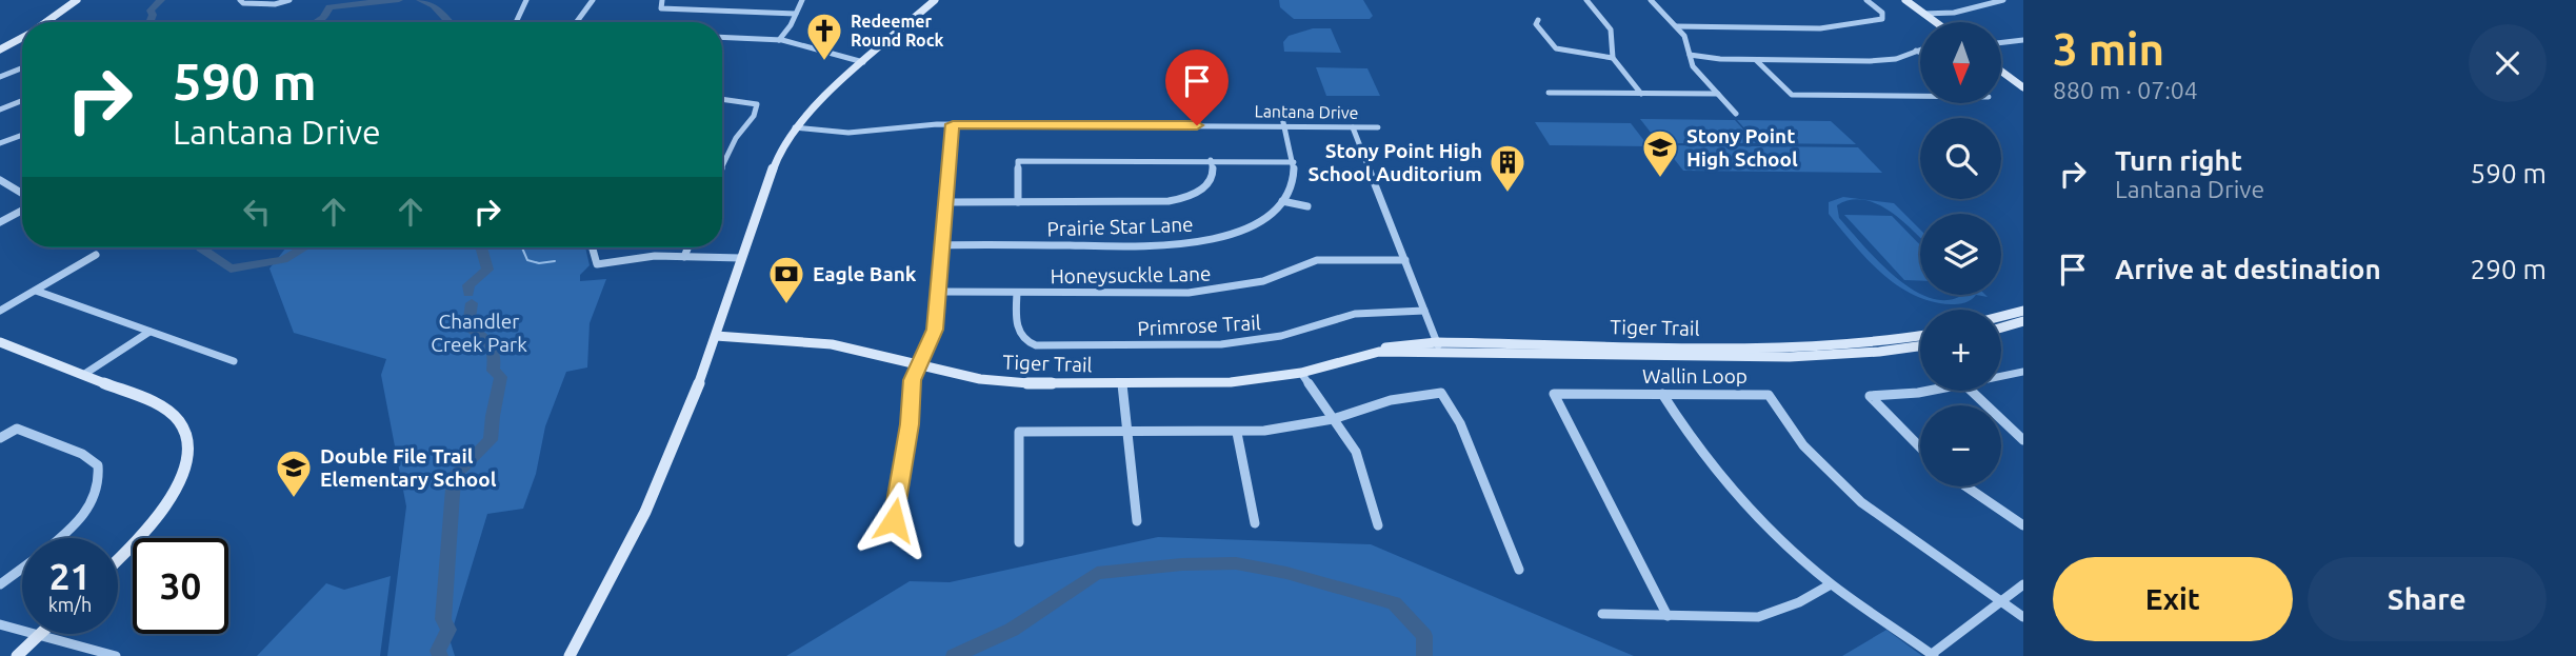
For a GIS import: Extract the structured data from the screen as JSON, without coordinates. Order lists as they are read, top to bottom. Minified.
{"streets":{"street":["Lantana Drive","Prairie Star Lane","Honeysuckle Lane","Primrose Trail","Tiger Trail","Wallin Loop"]},"crossings":[["Honeysuckle Lane","Primrose Trail"]],"parks":["Chandler Creek Park"],"places":{"church":["Redeemer Round Rock"],"school or university":["Stony Point High School","Double File Trail Elementary School"],"building":["Stony Point High School Auditorium"],"bank":["Eagle Bank"]},"north":"bottom","page":{"heading":["3 min","880 m · 07:04"],"map_buttons":["+","−"],"turn":["590 m","Lantana Drive"],"list":[{"name":"Turn right","note":"Lantana Drive","value":"590 m"},{"name":"Arrive at destination","value":"290 m"}],"speed":"21 km/h","limit":"30","buttons":["Exit","Share"]}}
